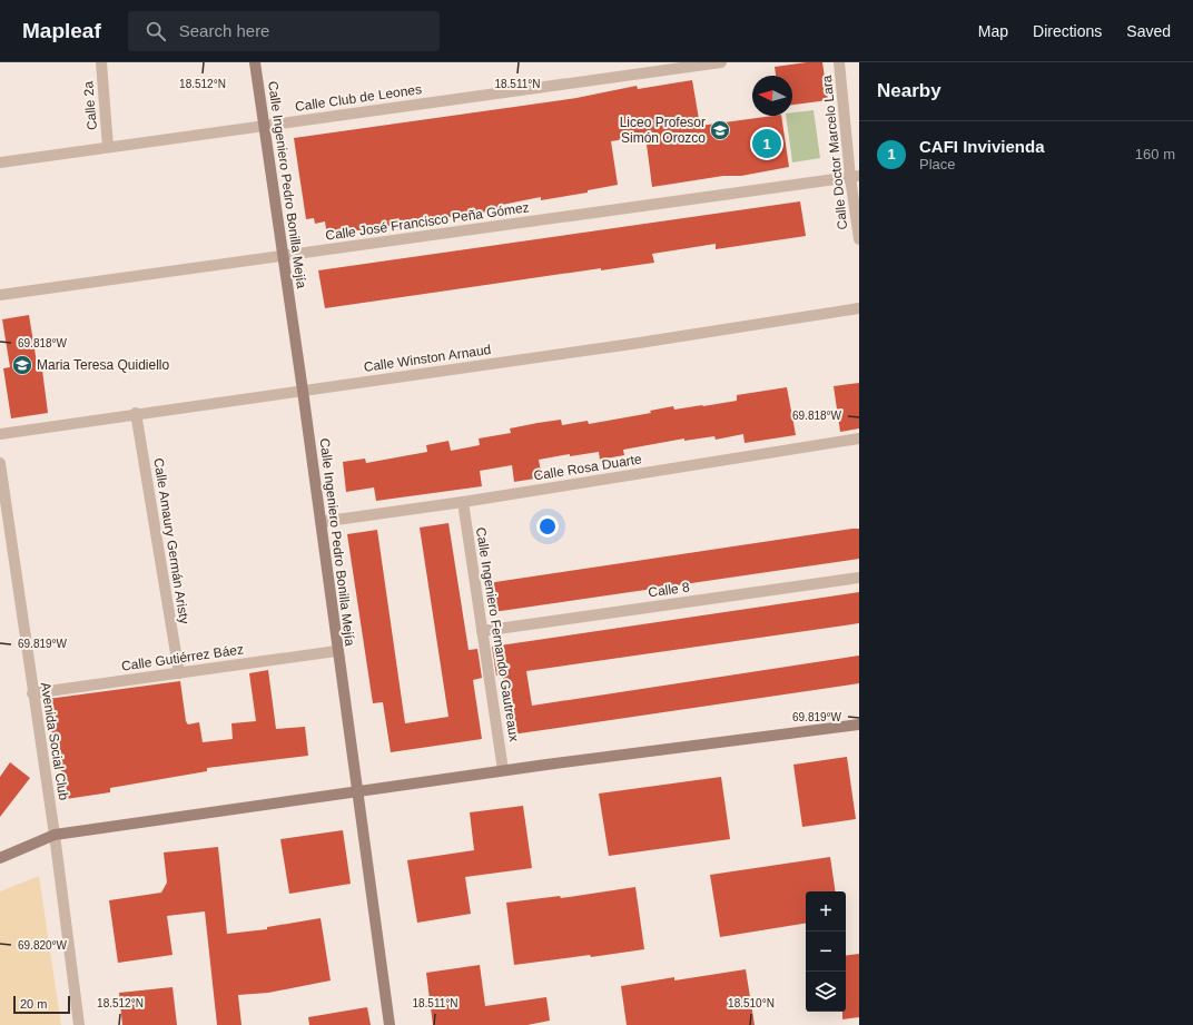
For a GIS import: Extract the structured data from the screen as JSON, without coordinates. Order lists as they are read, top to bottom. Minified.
{"streets":{"street":["Calle Club de Leones","Calle 2a","Calle Doctor Marcelo Lara","Calle Ingeniero Pedro Bonilla Mejía","Calle José Francisco Peña Gómez","Calle Winston Arnaud","Calle Rosa Duarte","Calle Amaury Germán Aristy","Calle 8","Calle Ingeniero Fernando Gautreaux","Calle Gutiérrez Báez","Avenida Social Club"]},"crossings":[["Calle Club de Leones","Calle 2a"],["Calle Club de Leones","Calle Ingeniero Pedro Bonilla Mejía"],["Calle Doctor Marcelo Lara","Calle José Francisco Peña Gómez"],["Calle Ingeniero Pedro Bonilla Mejía","Calle José Francisco Peña Gómez"],["Calle Ingeniero Pedro Bonilla Mejía","Calle Winston Arnaud"],["Calle Ingeniero Pedro Bonilla Mejía","Calle Rosa Duarte"],["Calle Ingeniero Pedro Bonilla Mejía","Calle Gutiérrez Báez"],["Calle Winston Arnaud","Calle Amaury Germán Aristy"],["Calle Rosa Duarte","Calle Ingeniero Fernando Gautreaux"],["Calle Amaury Germán Aristy","Calle Gutiérrez Báez"],["Calle 8","Calle Ingeniero Fernando Gautreaux"],["Calle Gutiérrez Báez","Avenida Social Club"]],"places":{"school or university":["Liceo Profesor Simón Orozco","Maria Teresa Quidiello"]},"scale_bar":"20 m","north":"left","page":{"header":"Mapleaf","search":"Search here","nav":["Map","Directions","Saved"],"heading":"Nearby","list":[{"mark":"1","name":"CAFI Invivienda","note":"Place","value":"160 m"}],"pins":"1","map_buttons":["+","−"],"scale":"20 m"},"coordinates":["18.512°N","18.511°N","69.818°W","69.819°W","69.820°W","18.510°N"]}
